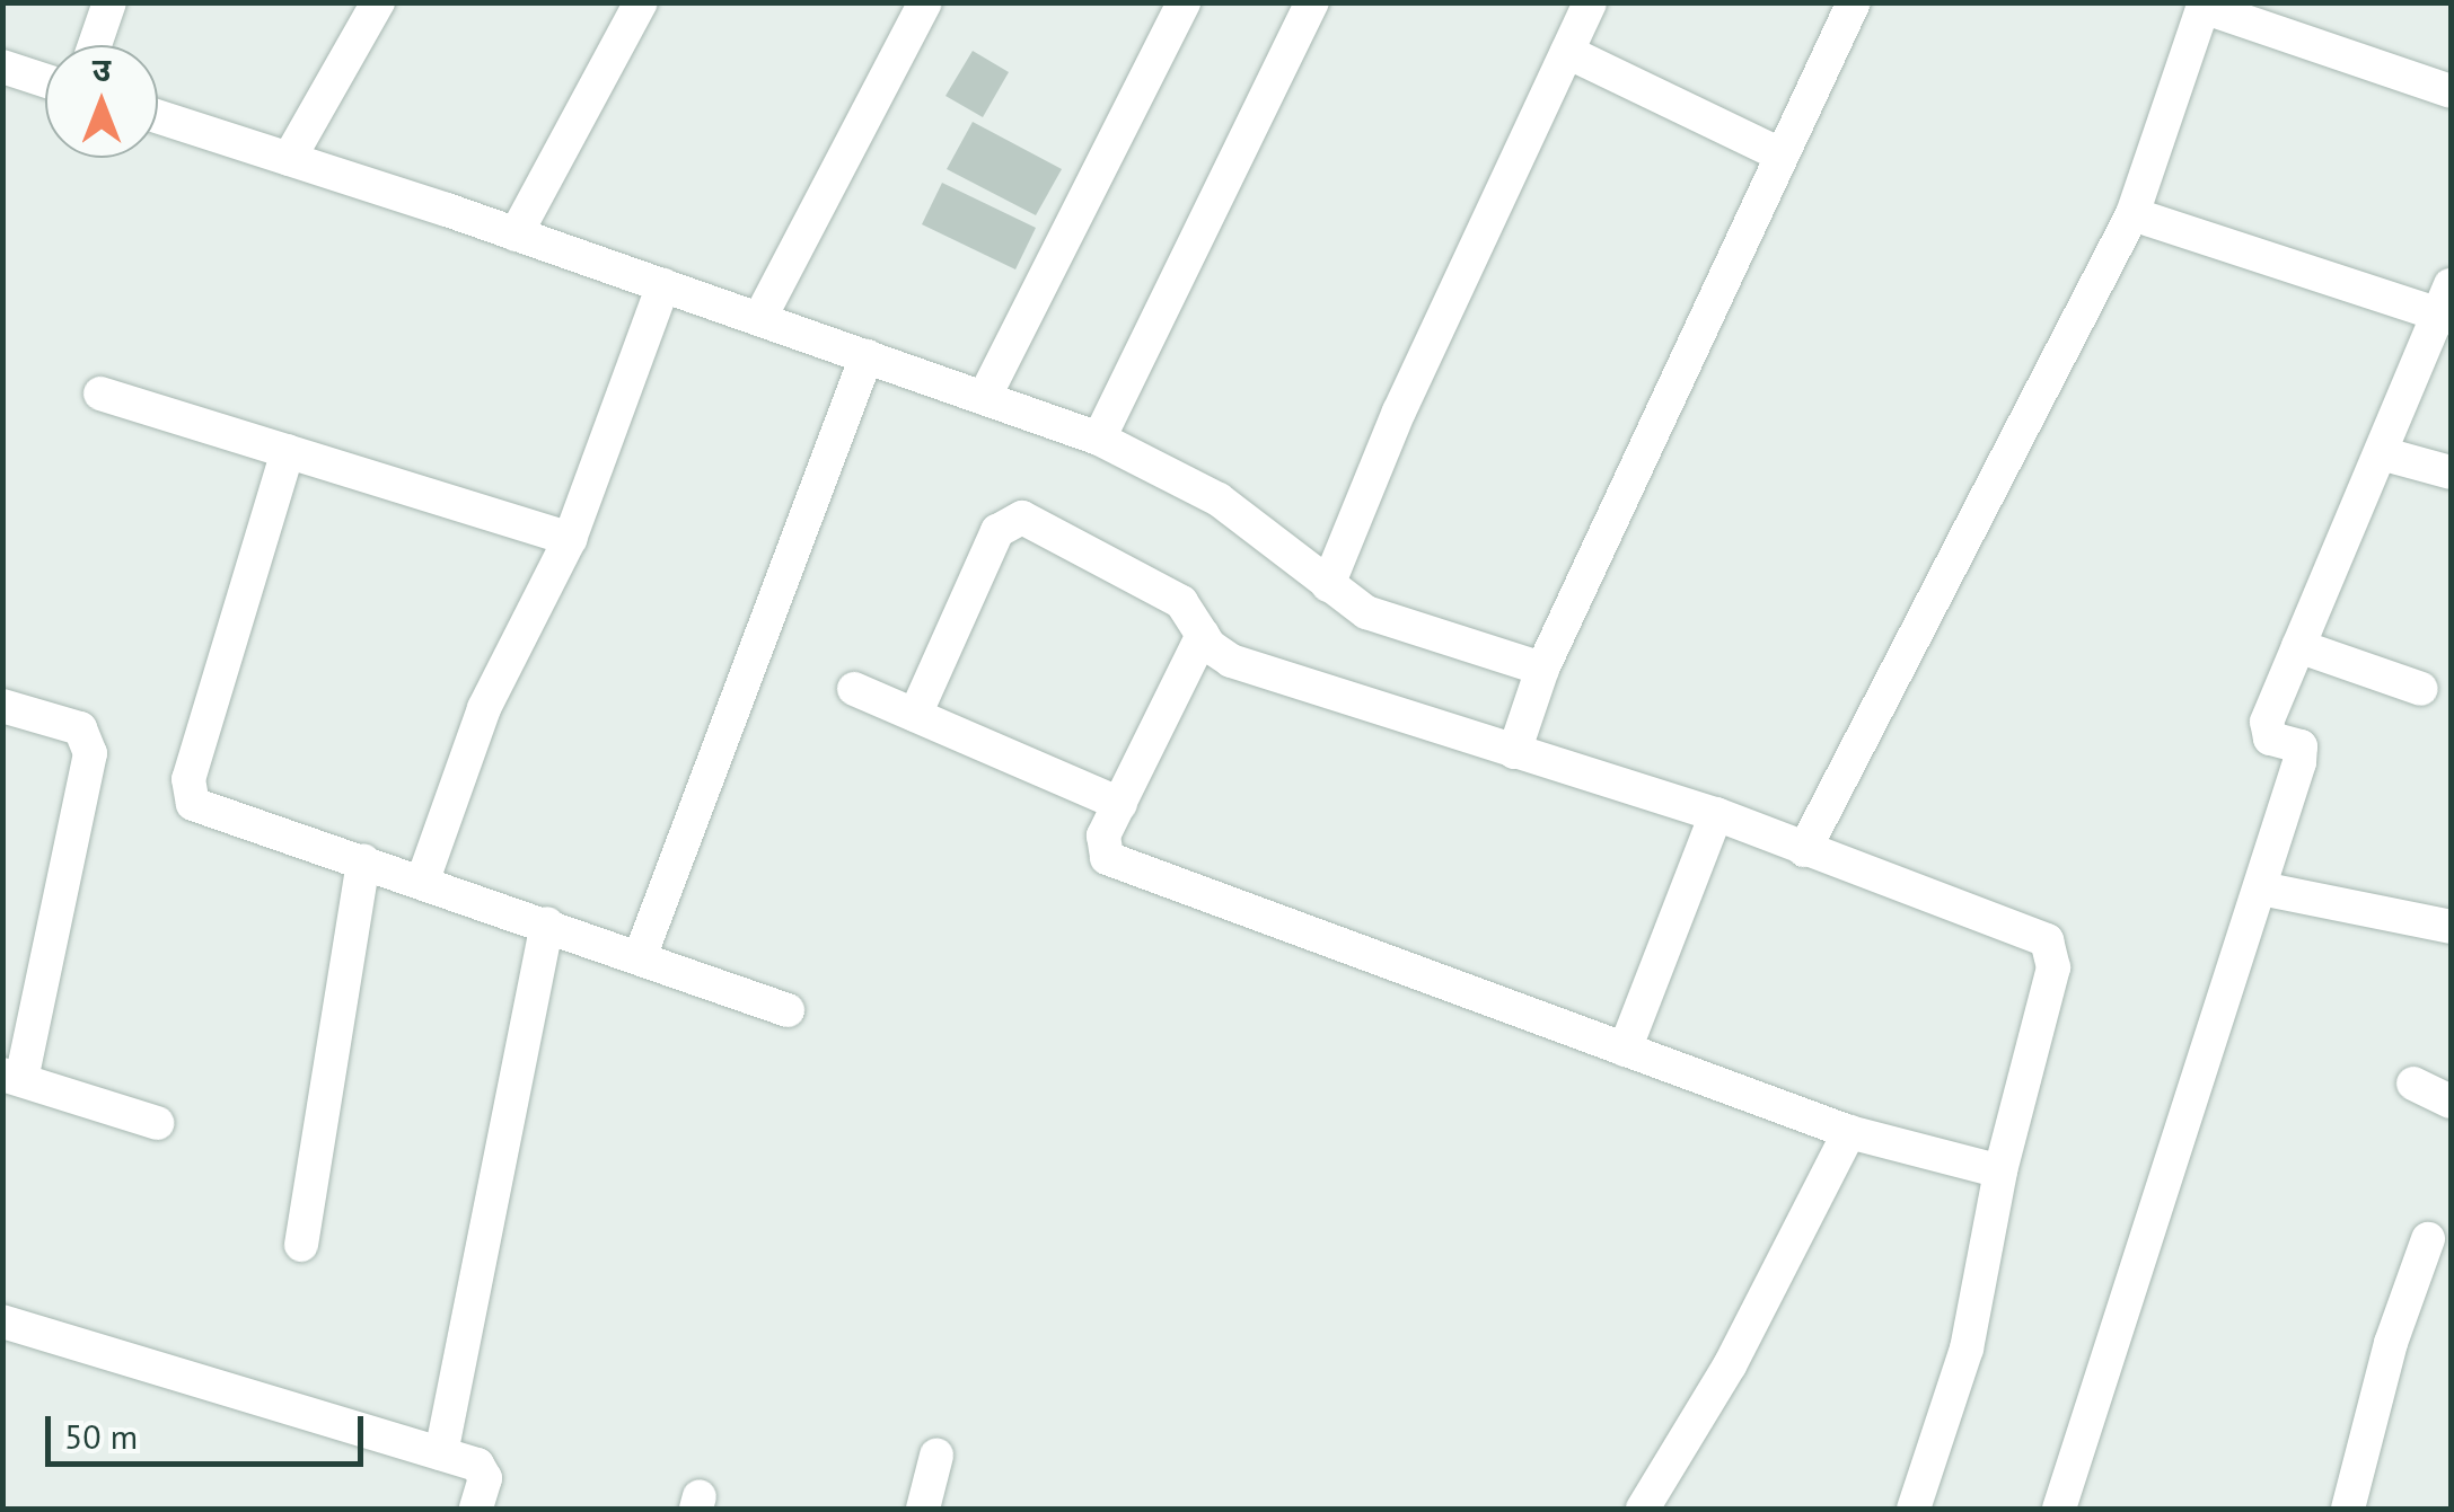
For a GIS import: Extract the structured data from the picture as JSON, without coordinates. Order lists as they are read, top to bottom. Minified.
{"scale_bar":"50 m","north":"top"}
